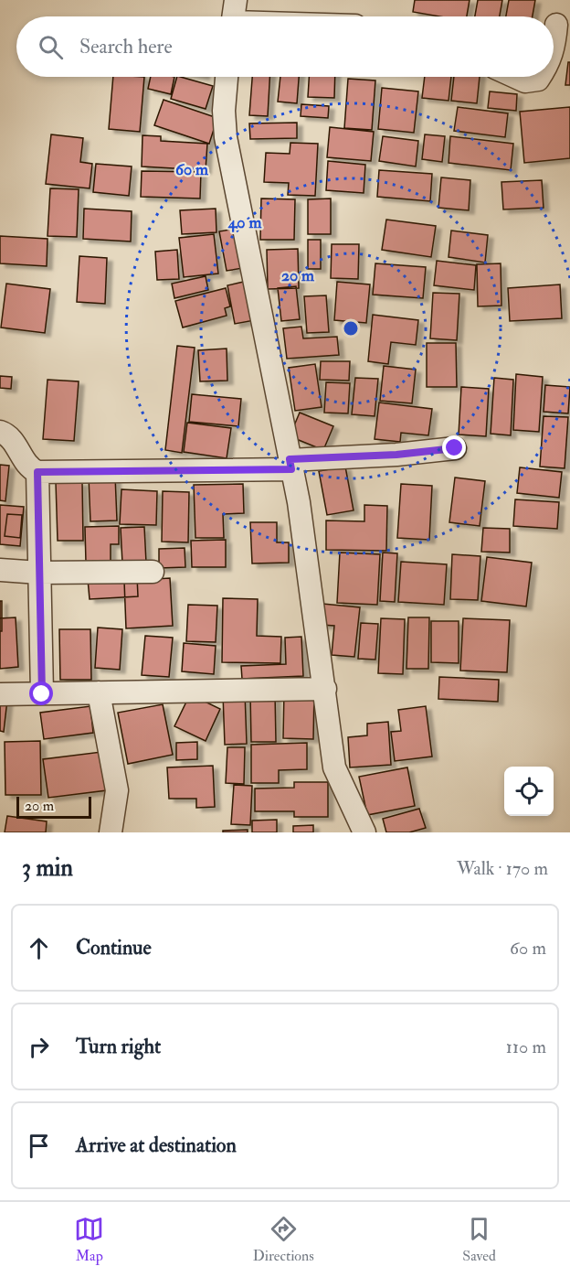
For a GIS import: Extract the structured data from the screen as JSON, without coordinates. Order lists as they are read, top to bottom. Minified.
{"scale_bar":"20 m","page":{"search":"Search here","scale":"20 m","heading":["3 min","Walk · 170 m"],"list":[["Continue","60 m"],["Turn right","110 m"],"Arrive at destination"],"nav":["Map","Directions","Saved"]},"rings":["60 m","40 m","20 m"]}
